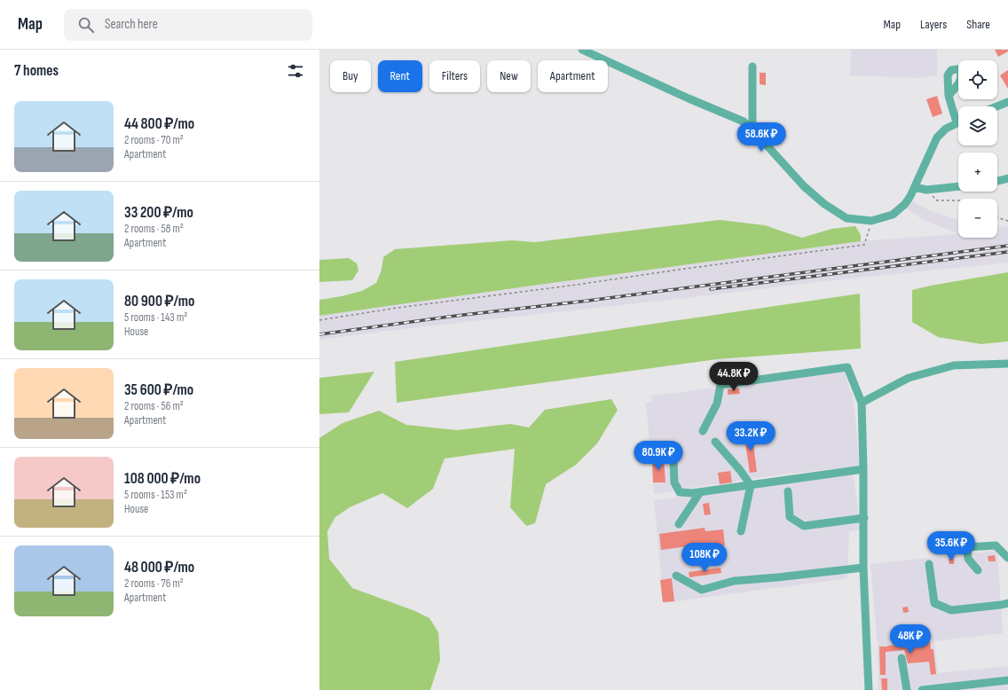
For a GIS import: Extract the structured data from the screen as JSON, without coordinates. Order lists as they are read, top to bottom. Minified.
{"page":{"header":"Map","search":"Search here","nav":["Map","Layers","Share"],"heading":"7 homes","map_buttons":["+","−"],"chip":["Buy","Rent","Filters","New","Apartment"],"list":[{"name":"44 800 ₽/mo","note":"2 rooms · 70 m² · Apartment"},{"name":"33 200 ₽/mo","note":"2 rooms · 58 m² · Apartment"},{"name":"80 900 ₽/mo","note":"5 rooms · 143 m² · House"},{"name":"35 600 ₽/mo","note":"2 rooms · 56 m² · Apartment"},{"name":"108 000 ₽/mo","note":"5 rooms · 153 m² · House"},{"name":"48 000 ₽/mo","note":"2 rooms · 76 m² · Apartment"}],"price":["58.6K ₽","44.8K ₽","33.2K ₽","80.9K ₽","35.6K ₽","108K ₽","48K ₽"]}}
